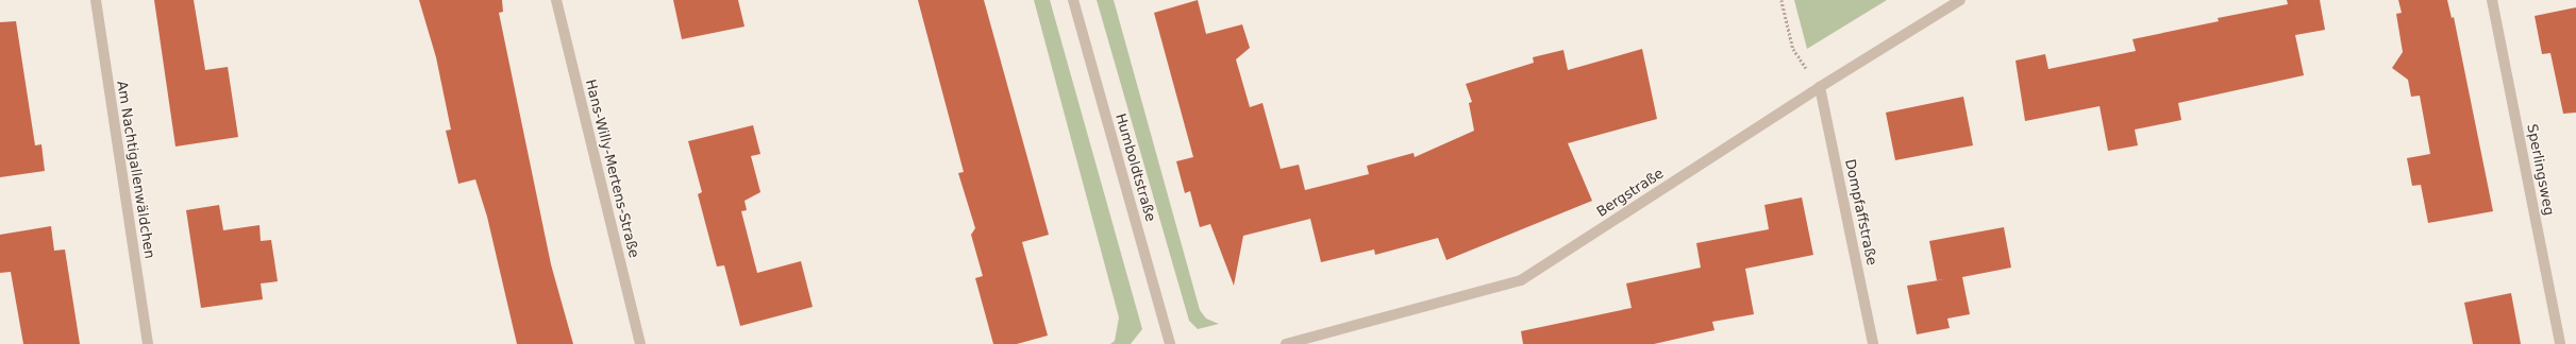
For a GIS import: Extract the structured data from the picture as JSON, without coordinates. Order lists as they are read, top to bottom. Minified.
{"streets":{"street":["Humboldtstraße","Hans-Willy-Mertens-Straße","Am Nachtigallenwäldchen","Sperlingsweg","Bergstraße","Dompfaffstraße"]},"crossings":[["Bergstraße","Dompfaffstraße"]]}
